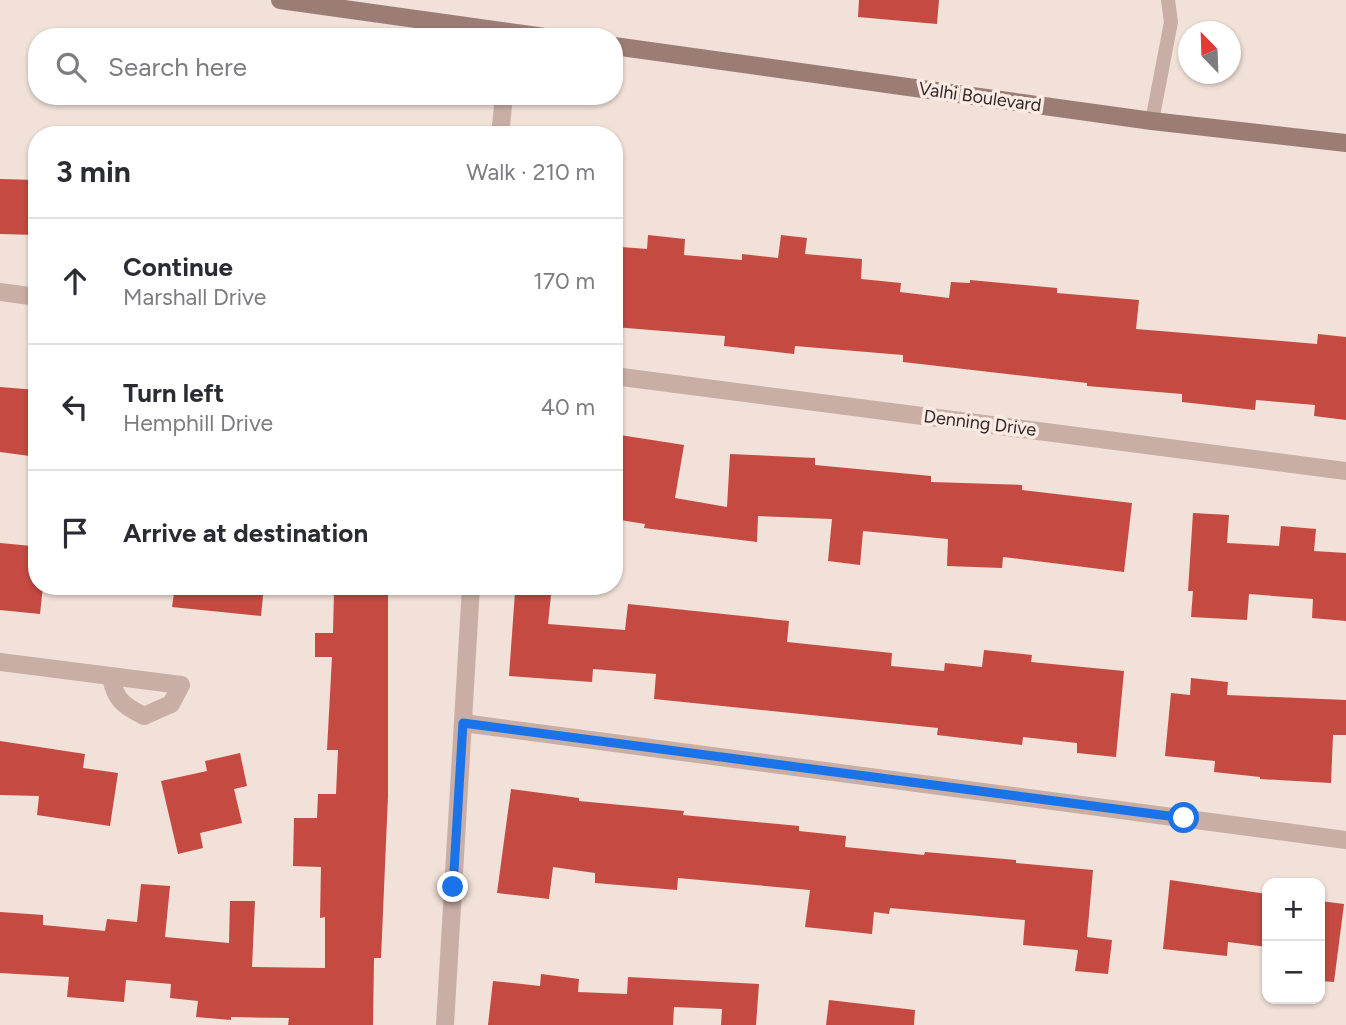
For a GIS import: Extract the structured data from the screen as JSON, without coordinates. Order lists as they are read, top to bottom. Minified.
{"streets":{"street":["Valhi Boulevard","Denning Drive"]},"north":"top left","page":{"search":"Search here","heading":["3 min","Walk · 210 m"],"list":[["Continue","Marshall Drive","170 m"],["Turn left","Hemphill Drive","40 m"],"Arrive at destination"],"map_buttons":["+","−"]}}
